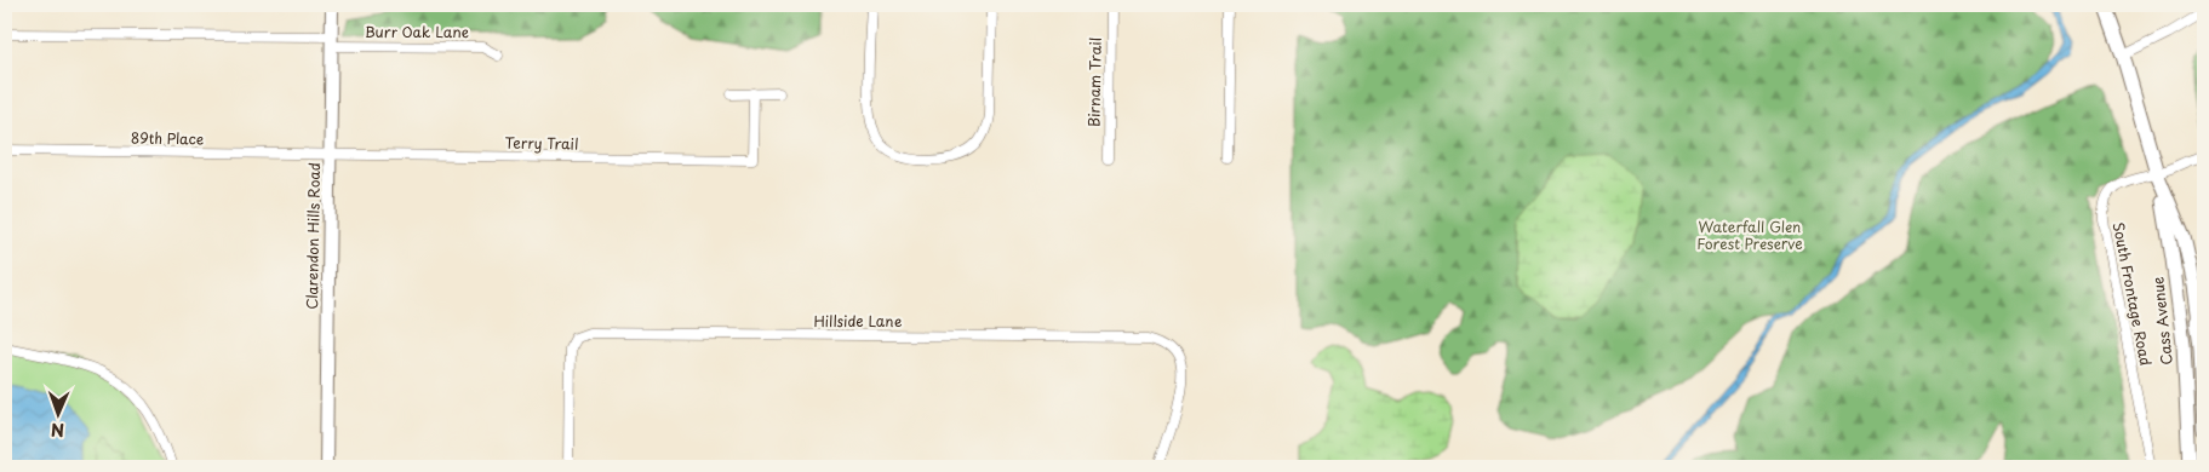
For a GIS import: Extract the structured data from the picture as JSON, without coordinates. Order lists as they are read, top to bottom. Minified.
{"streets":{"main road":["Cass Avenue"],"street":["Burr Oak Lane","Birnam Trail","89th Place","Terry Trail","Clarendon Hills Road","South Frontage Road","Hillside Lane"]},"crossings":[["Burr Oak Lane","Clarendon Hills Road"],["89th Place","Terry Trail"],["89th Place","Clarendon Hills Road"],["Terry Trail","Clarendon Hills Road"],["South Frontage Road","Cass Avenue"]],"parks":["Waterfall Glen Forest Preserve"],"north":"bottom"}
